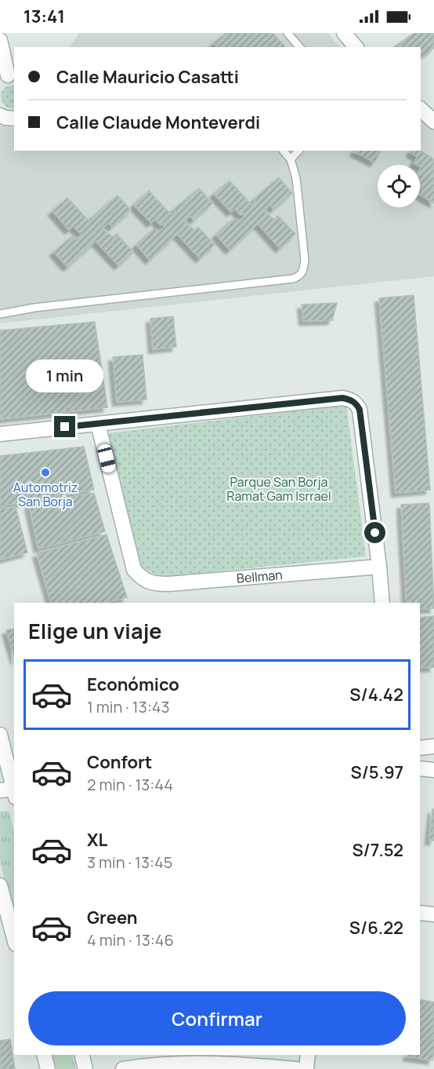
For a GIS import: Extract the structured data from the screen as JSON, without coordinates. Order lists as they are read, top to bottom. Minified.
{"streets":{"street":["Bellman"]},"parks":["Parque San Borja Ramat Gam Isrrael"],"places":["Automotriz San Borja"],"page":{"status":"13:41","banner":["Calle Mauricio Casatti","Calle Claude Monteverdi"],"bubble":"1 min","heading":"Elige un viaje","list":[{"name":"Económico","note":"1 min · 13:43","value":"S/4.42"},{"name":"Confort","note":"2 min · 13:44","value":"S/5.97"},{"name":"XL","note":"3 min · 13:45","value":"S/7.52"},{"name":"Green","note":"4 min · 13:46","value":"S/6.22"}],"buttons":"Confirmar"}}
